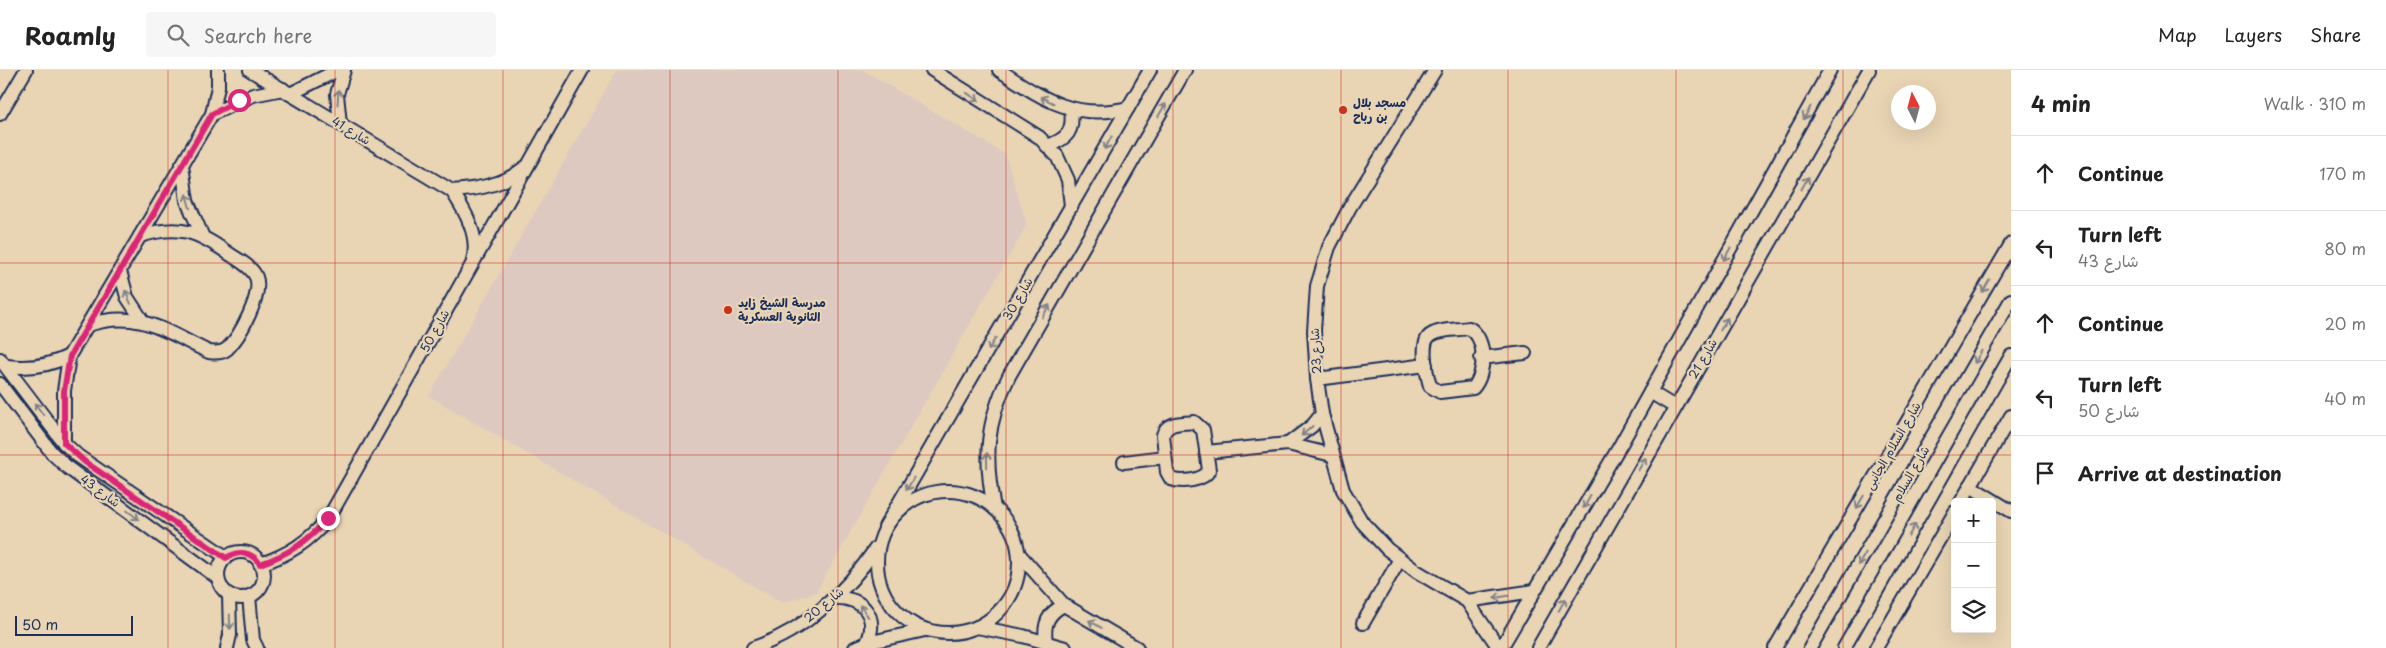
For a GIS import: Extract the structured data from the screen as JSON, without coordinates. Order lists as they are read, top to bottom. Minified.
{"streets":{"street":["شارع 41","شارع 30","شارع 50","شارع 23","شارع 21","شارع السلام الجانبى","شارع السلام","شارع 43","شارع 20"]},"crossings":[["شارع 41","شارع 50"],["شارع 30","شارع 20"],["شارع 50","شارع 43"]],"places":["مسجد بلال بن رباح","مدرسة الشيخ زايد الثانوية العسكرية"],"scale_bar":"50 m","north":"top","page":{"header":"Roamly","search":"Search here","nav":["Map","Layers","Share"],"heading":["4 min","Walk · 310 m"],"list":[["Continue","170 m"],["Turn left","شارع 43","80 m"],["Continue","20 m"],["Turn left","شارع 50","40 m"],"Arrive at destination"],"map_buttons":["+","−"],"scale":"50 m"}}
